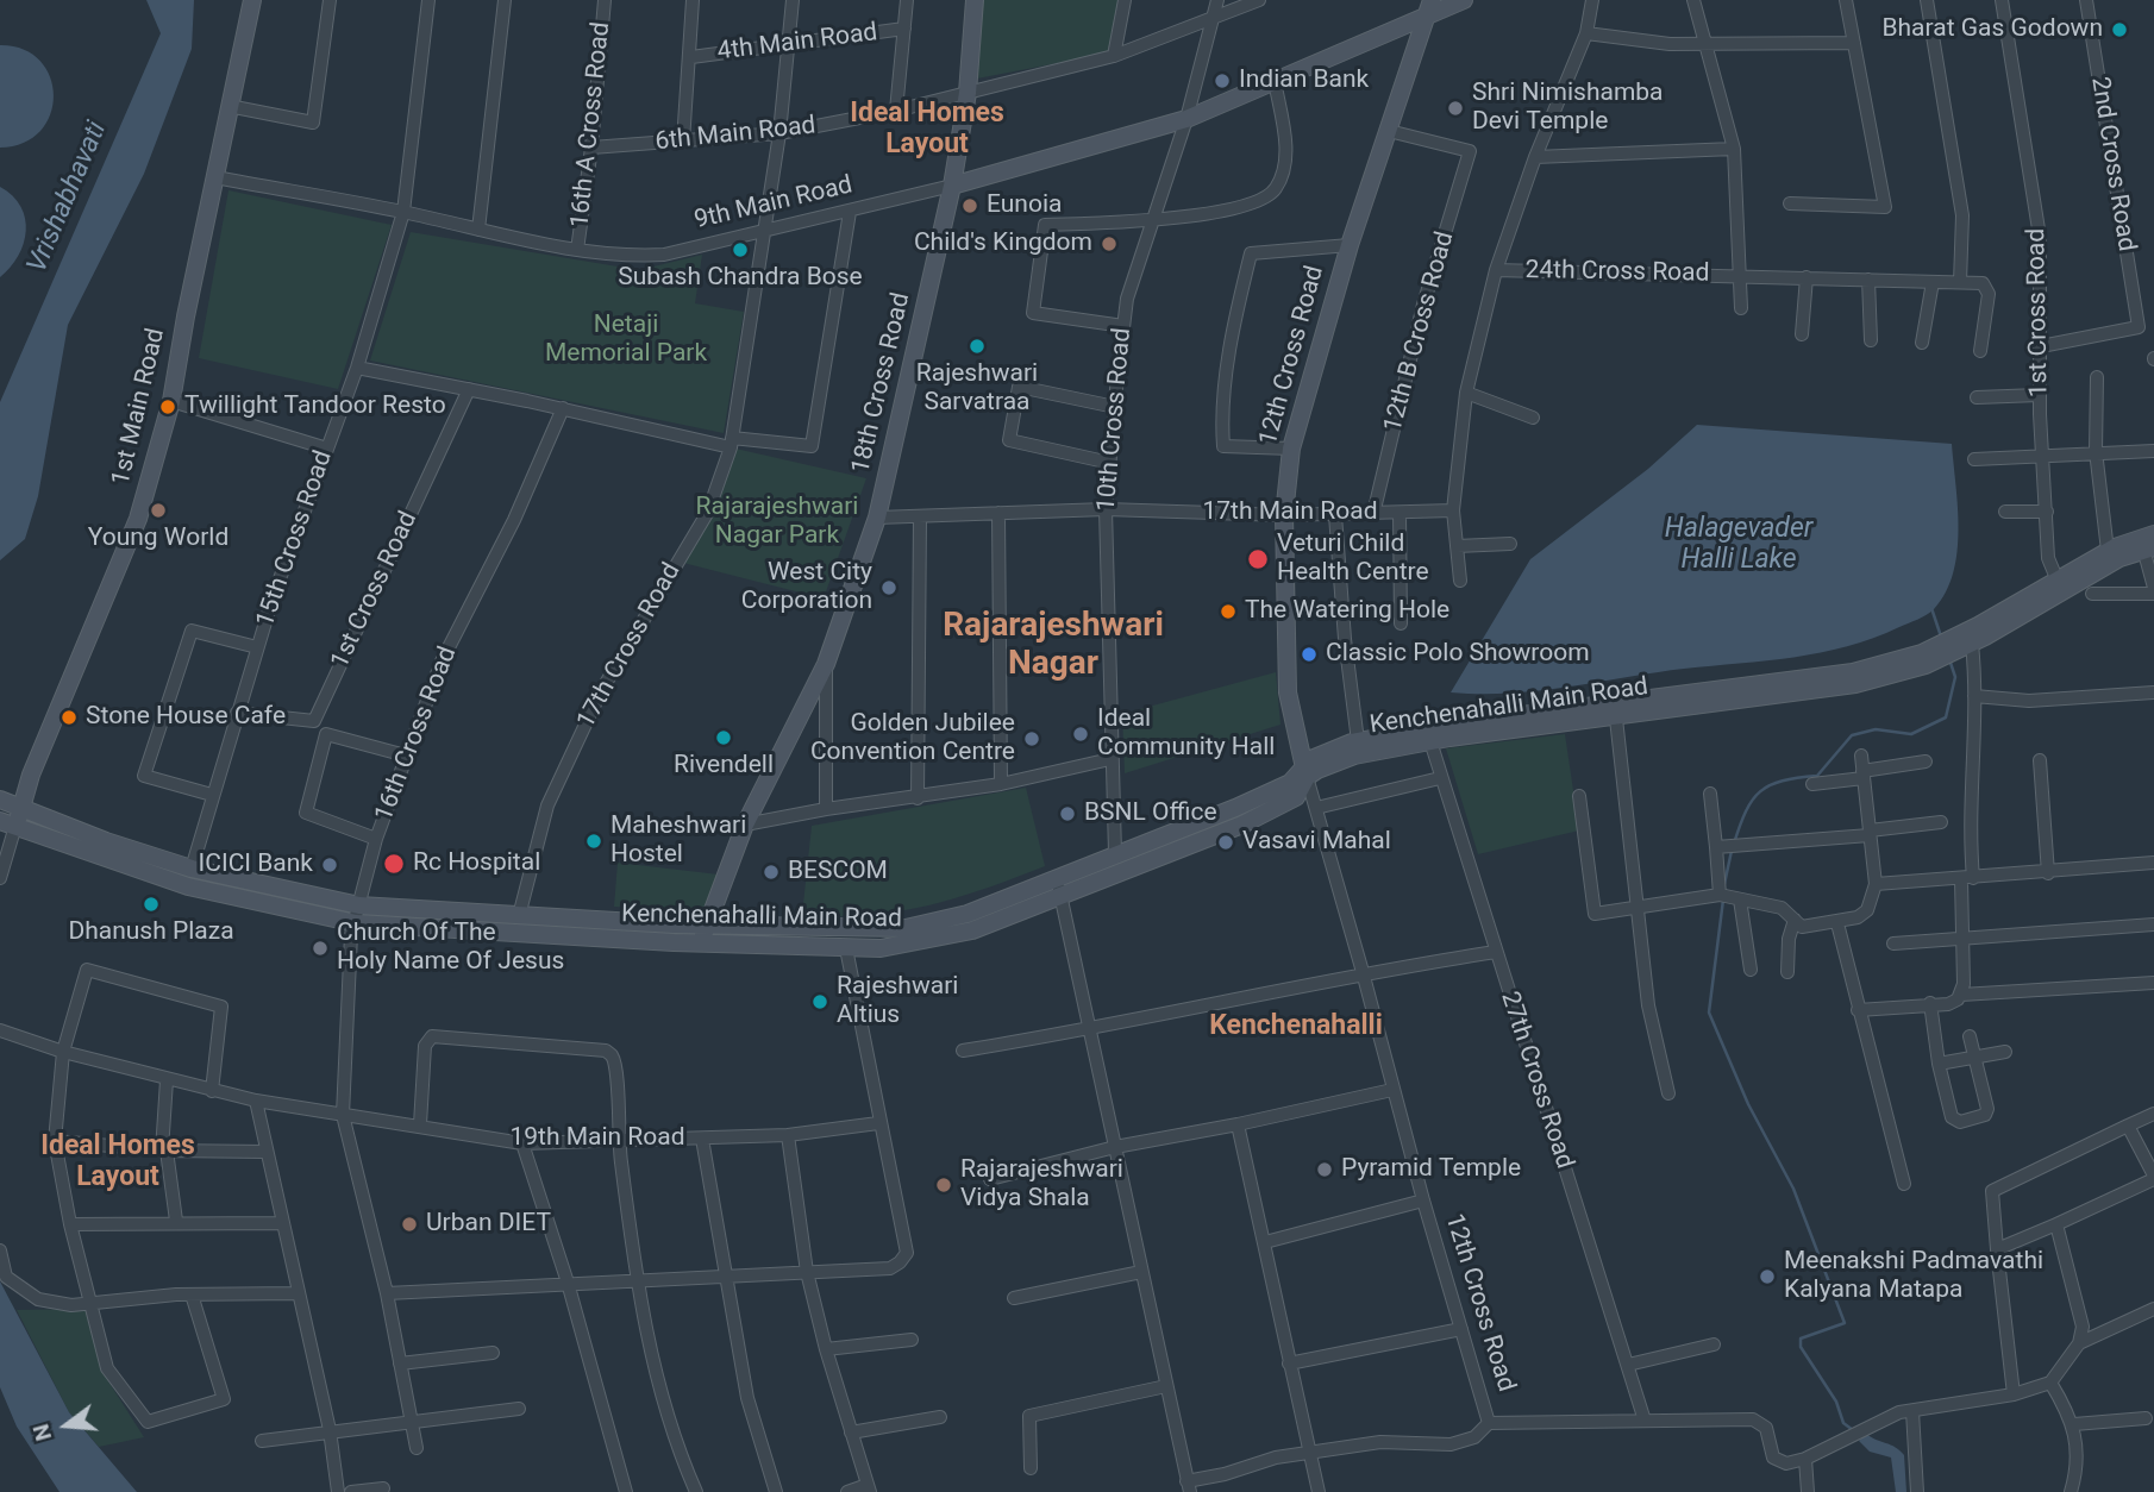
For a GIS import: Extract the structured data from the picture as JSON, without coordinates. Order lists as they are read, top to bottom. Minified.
{"streets":{"main road":["9th Main Road","12th Cross Road","18th Cross Road","1st Main Road","Kenchenahalli Main Road"],"street":["4th Main Road","16th A Cross Road","6th Main Road","2nd Cross Road","24th Cross Road","1st Cross Road","12th B Cross Road","10th Cross Road","17th Main Road","15th Cross Road","17th Cross Road","16th Cross Road","27th Cross Road","19th Main Road"]},"crossings":[["4th Main Road","17th Cross Road"],["16th A Cross Road","6th Main Road"],["16th A Cross Road","9th Main Road"],["6th Main Road","18th Cross Road"],["6th Main Road","10th Cross Road"],["6th Main Road","17th Cross Road"],["2nd Cross Road","1st Cross Road"],["9th Main Road","12th Cross Road"],["9th Main Road","18th Cross Road"],["9th Main Road","1st Main Road"],["9th Main Road","10th Cross Road"],["9th Main Road","15th Cross Road"],["9th Main Road","17th Cross Road"],["1st Cross Road","15th Cross Road"],["1st Cross Road","Kenchenahalli Main Road"],["12th B Cross Road","12th Cross Road"],["12th B Cross Road","17th Main Road"],["12th Cross Road","17th Main Road"],["12th Cross Road","Kenchenahalli Main Road"],["18th Cross Road","17th Main Road"],["18th Cross Road","Kenchenahalli Main Road"],["1st Main Road","Kenchenahalli Main Road"],["10th Cross Road","17th Main Road"],["10th Cross Road","Kenchenahalli Main Road"],["15th Cross Road","Kenchenahalli Main Road"],["17th Cross Road","Kenchenahalli Main Road"],["Kenchenahalli Main Road","16th Cross Road"],["Kenchenahalli Main Road","27th Cross Road"],["16th Cross Road","19th Main Road"]],"districts":["Ideal Homes Layout","Rajarajeshwari Nagar","Kenchenahalli","Ideal Homes Layout"],"water":["Vrishabhavati","Halagevader Halli Lake"],"parks":["Netaji Memorial Park","Rajarajeshwari Nagar Park"],"places":["Bharat Gas Godown","Indian Bank","Shri Nimishamba Devi Temple","Eunoia","Child's Kingdom","Subash Chandra Bose","Rajeshwari Sarvatraa","Twillight Tandoor Resto","Young World","Veturi Child Health Centre","West City Corporation","The Watering Hole","Classic Polo Showroom","Stone House Cafe","Ideal Community Hall","Rivendell","Golden Jubilee Convention Centre","BSNL Office","Maheshwari Hostel","Vasavi Mahal","Rc Hospital","ICICI Bank","BESCOM","Dhanush Plaza","Church Of The Holy Name Of Jesus","Rajeshwari Altius","Pyramid Temple","Rajarajeshwari Vidya Shala","Urban DIET","Meenakshi Padmavathi Kalyana Matapa"],"north":"left"}
